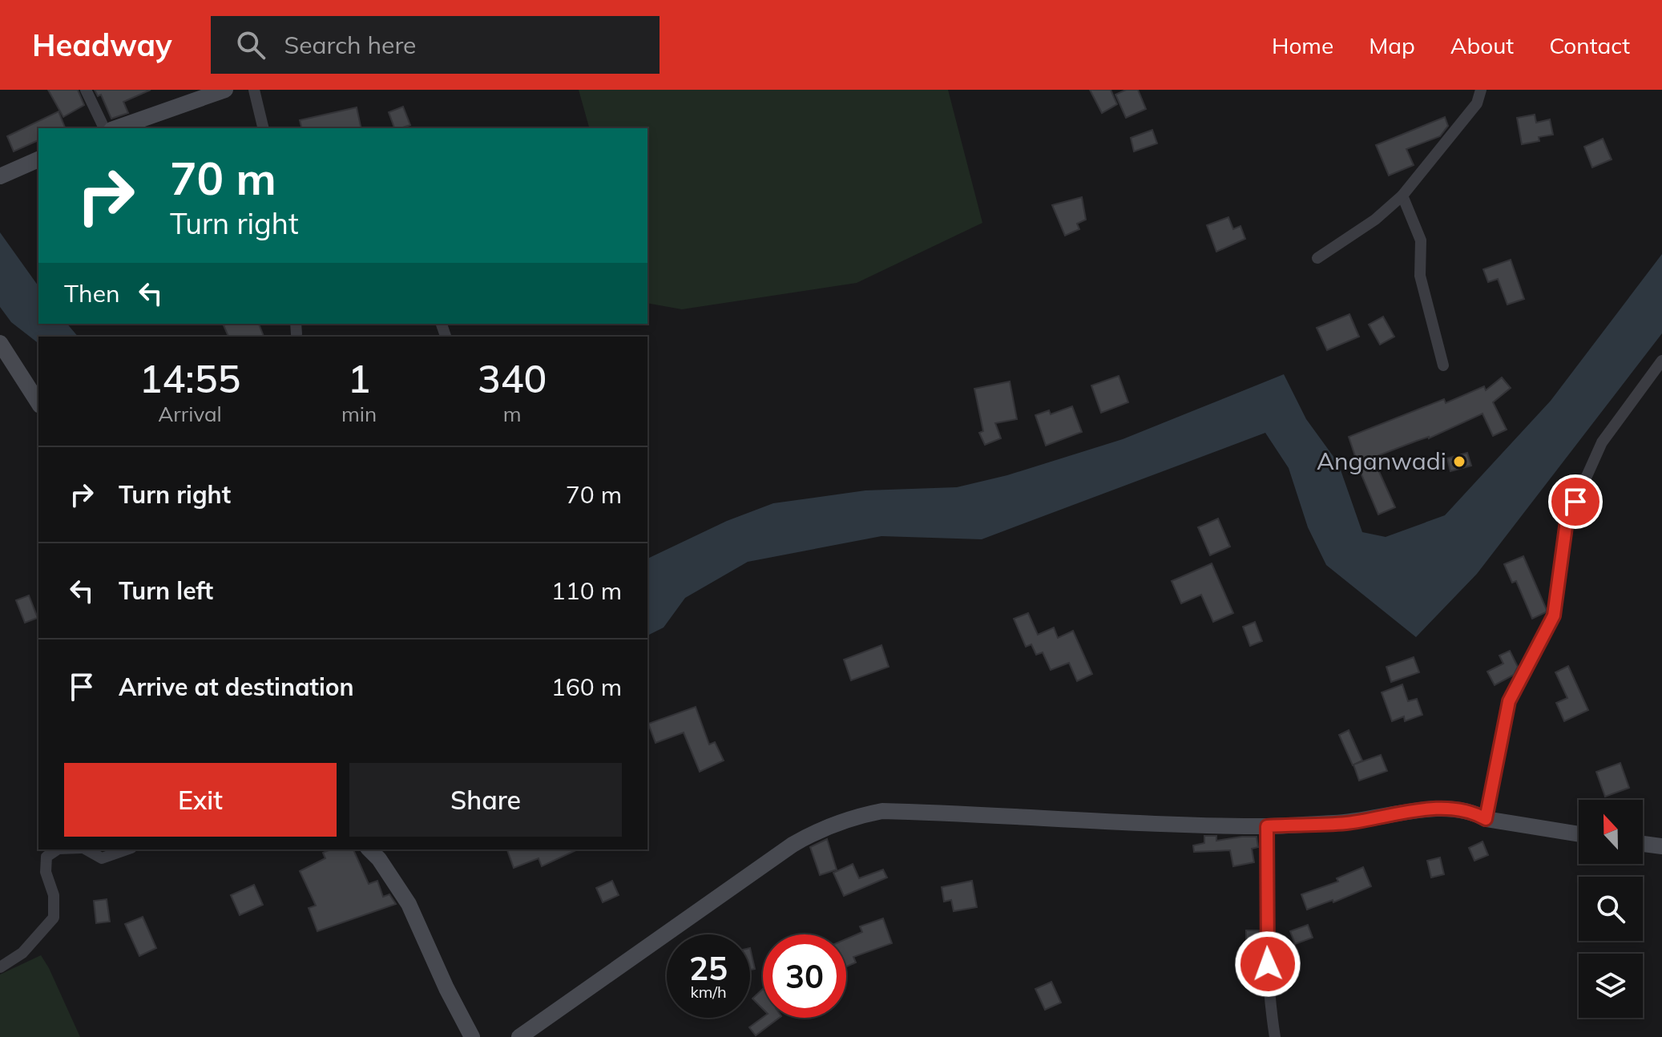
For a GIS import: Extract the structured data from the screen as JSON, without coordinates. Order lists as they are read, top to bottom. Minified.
{"places":["Anganwadi"],"north":"top","page":{"header":"Headway","search":"Search here","nav":["Home","Map","About","Contact"],"turn":["70 m","Turn right"],"then":"Then","eta":["14:55","Arrival","1","min","340","m"],"list":[{"name":"Turn right","value":"70 m"},{"name":"Turn left","value":"110 m"},{"name":"Arrive at destination","value":"160 m"}],"buttons":["Exit","Share"],"speed":"25 km/h","limit":"30"}}
